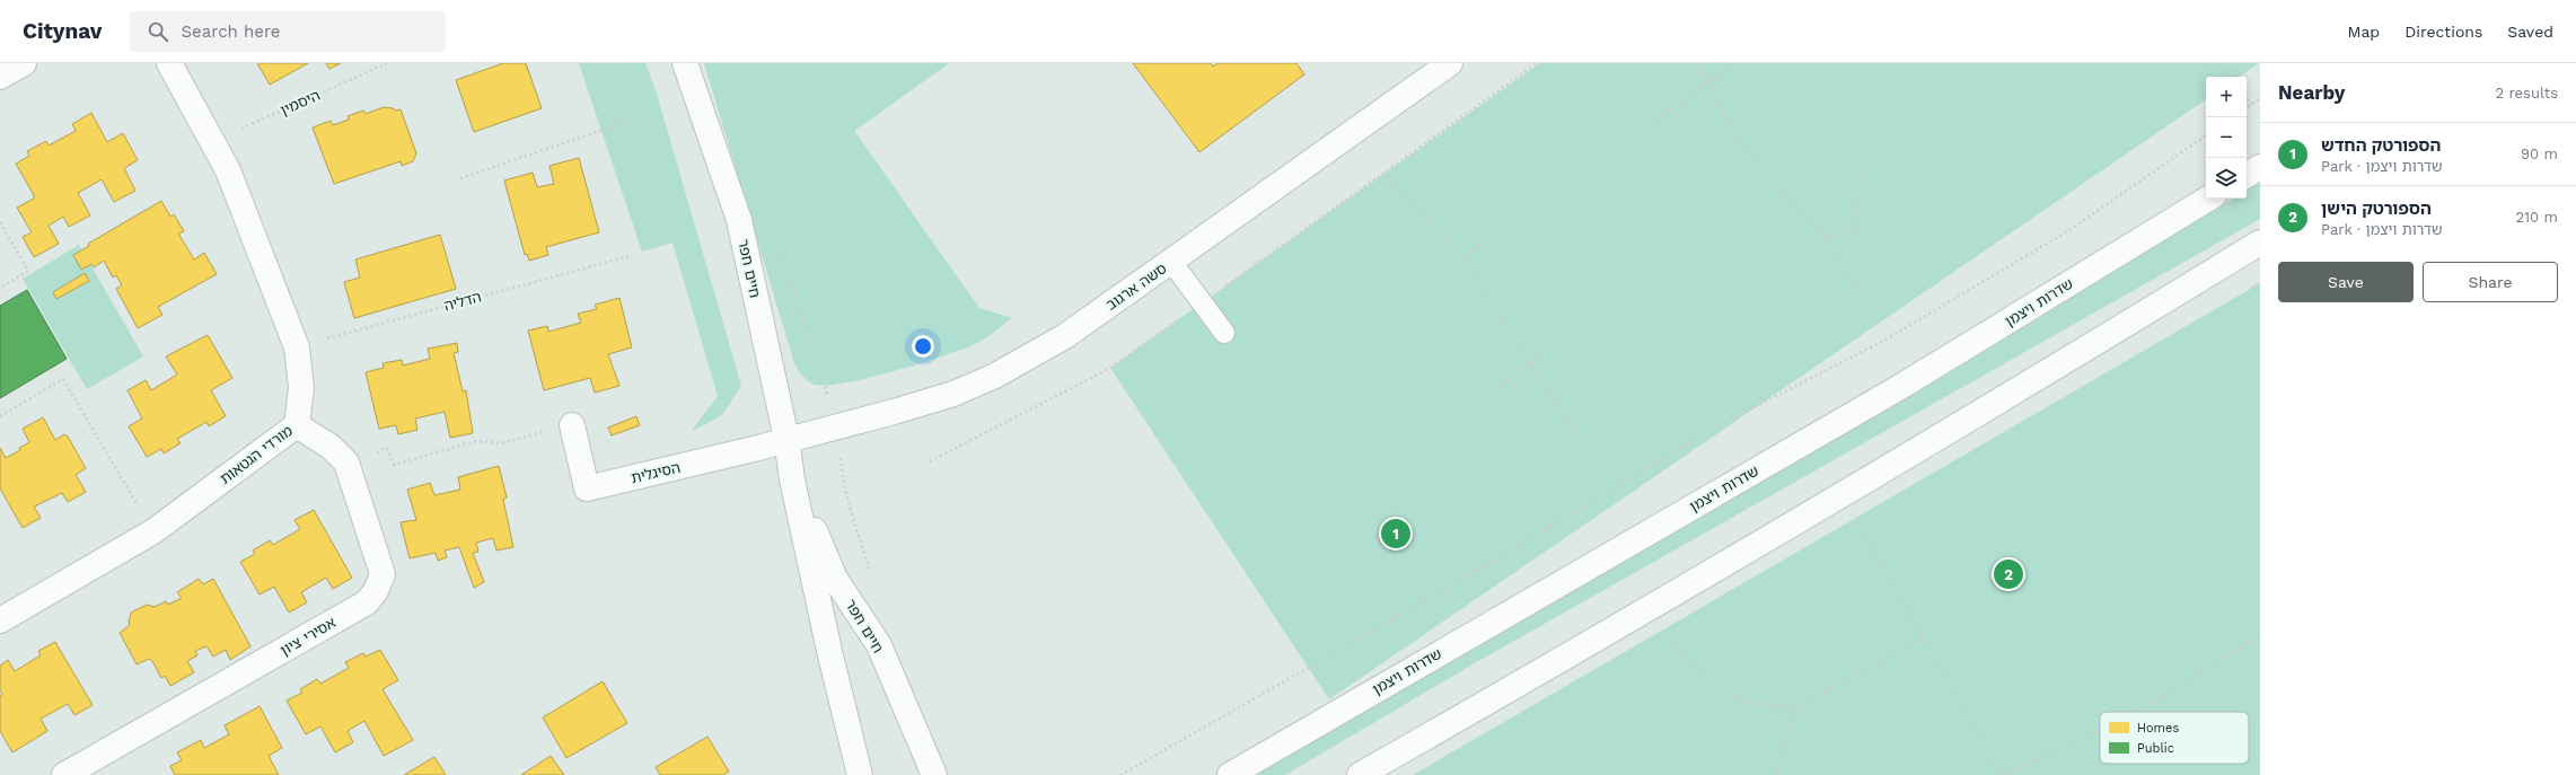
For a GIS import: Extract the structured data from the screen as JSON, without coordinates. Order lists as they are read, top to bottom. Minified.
{"streets":{"street":["חיים חפר","סשה ארגוב","שדרות ויצמן","מורדי הגטאות","הסיגלית","אסירי ציון"],"path":["היסמין","הדליה"]},"crossings":[["היסמין","מורדי הגטאות"],["חיים חפר","סשה ארגוב"],["חיים חפר","הסיגלית"],["סשה ארגוב","הסיגלית"],["הדליה","מורדי הגטאות"],["מורדי הגטאות","אסירי ציון"]],"legend":["Homes","Public"],"page":{"header":"Citynav","search":"Search here","nav":["Map","Directions","Saved"],"heading":["Nearby","2 results"],"map_buttons":["+","−"],"list":[{"mark":"1","name":"הספורטק החדש","note":"Park · שדרות ויצמן","value":"90 m"},{"mark":"2","name":"הספורטק הישן","note":"Park · שדרות ויצמן","value":"210 m"}],"buttons":["Save","Share"],"pins":["1","2"]}}
